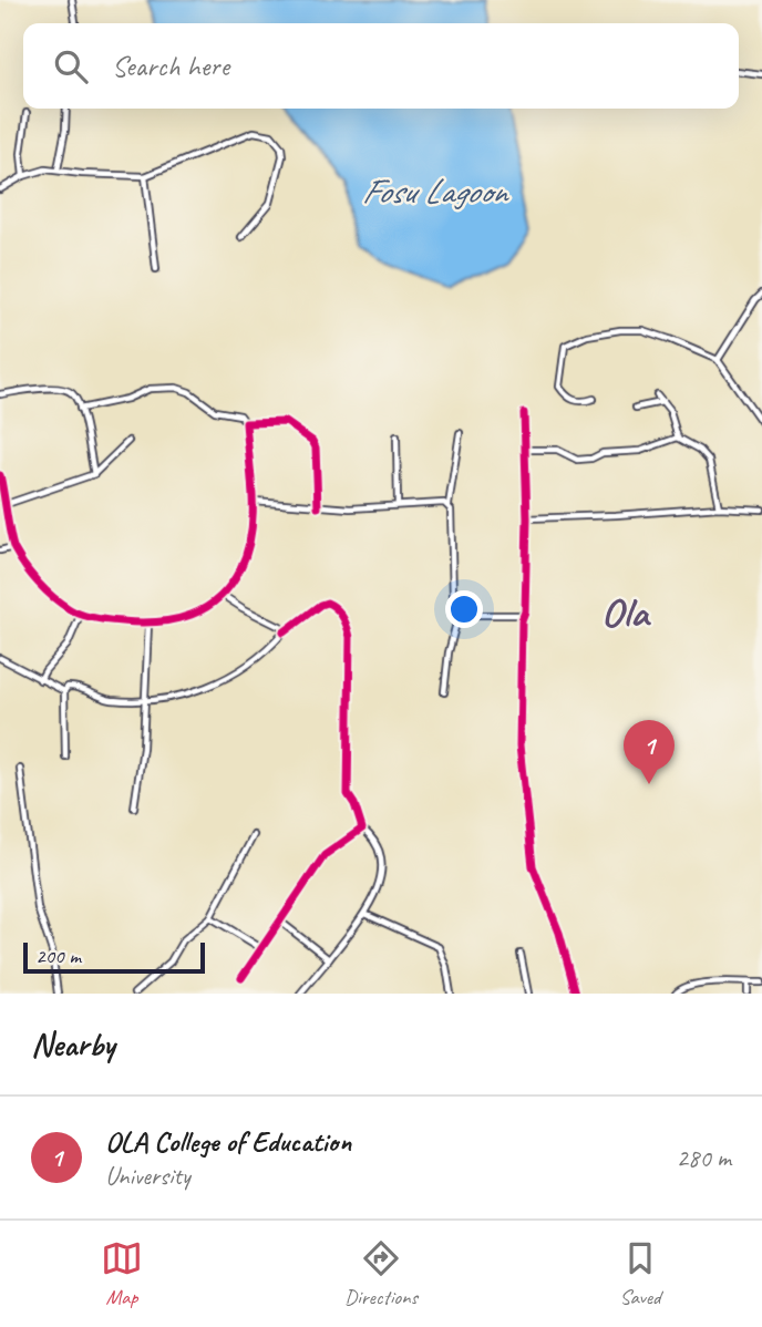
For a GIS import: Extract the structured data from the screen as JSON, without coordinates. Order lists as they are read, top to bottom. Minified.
{"districts":["Ola"],"water":["Fosu Lagoon"],"scale_bar":"200 m","page":{"search":"Search here","pins":"1","scale":"200 m","heading":"Nearby","list":[{"mark":"1","name":"OLA College of Education","note":"University","value":"280 m"}],"nav":["Map","Directions","Saved"]}}
